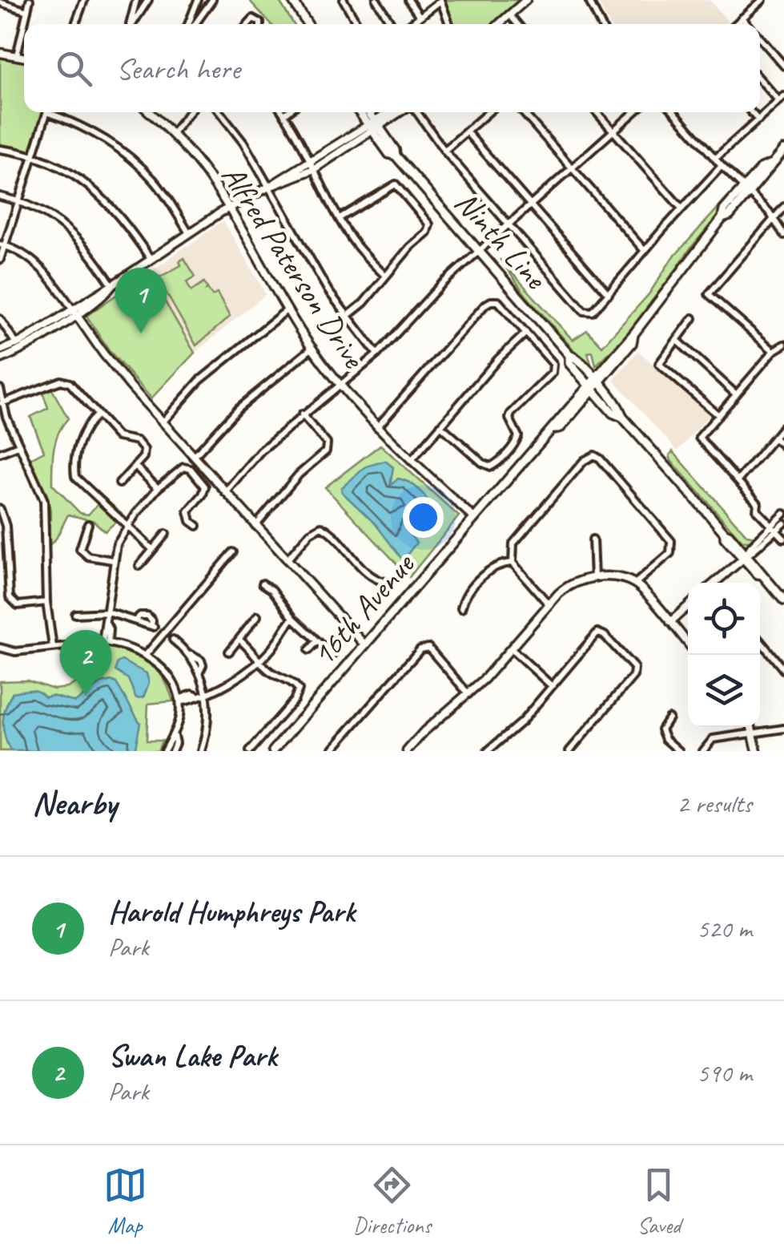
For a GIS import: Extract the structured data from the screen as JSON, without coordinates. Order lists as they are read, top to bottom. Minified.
{"streets":{"main road":["Ninth Line","16th Avenue"],"street":["Alfred Paterson Drive"]},"crossings":[["Ninth Line","16th Avenue"],["Alfred Paterson Drive","16th Avenue"]],"page":{"search":"Search here","pins":["1","2"],"heading":["Nearby","2 results"],"list":[{"mark":"1","name":"Harold Humphreys Park","note":"Park","value":"520 m"},{"mark":"2","name":"Swan Lake Park","note":"Park","value":"590 m"}],"nav":["Map","Directions","Saved"]}}
